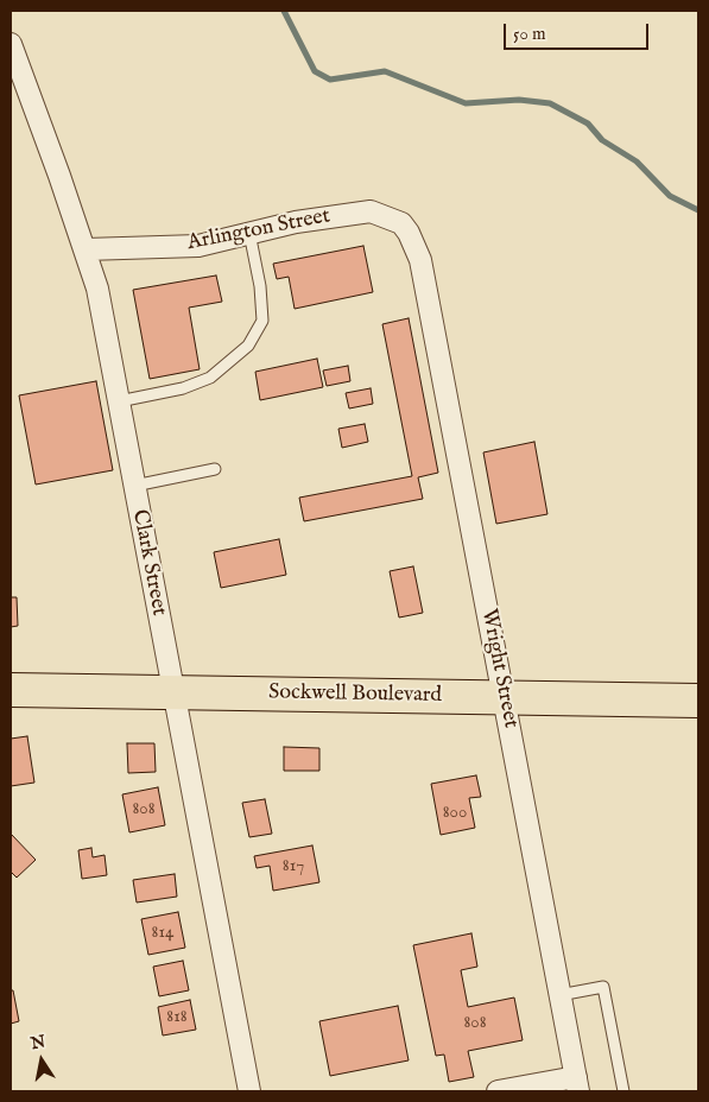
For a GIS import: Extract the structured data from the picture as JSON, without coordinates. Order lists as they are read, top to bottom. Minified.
{"streets":{"main road":["Sockwell Boulevard"],"street":["Arlington Street","Clark Street","Wright Street"]},"crossings":[["Arlington Street","Clark Street"],["Arlington Street","Wright Street"],["Clark Street","Sockwell Boulevard"],["Wright Street","Sockwell Boulevard"]],"house_numbers":["808","800","817","814","818","808"],"scale_bar":"50 m","north":"top"}
